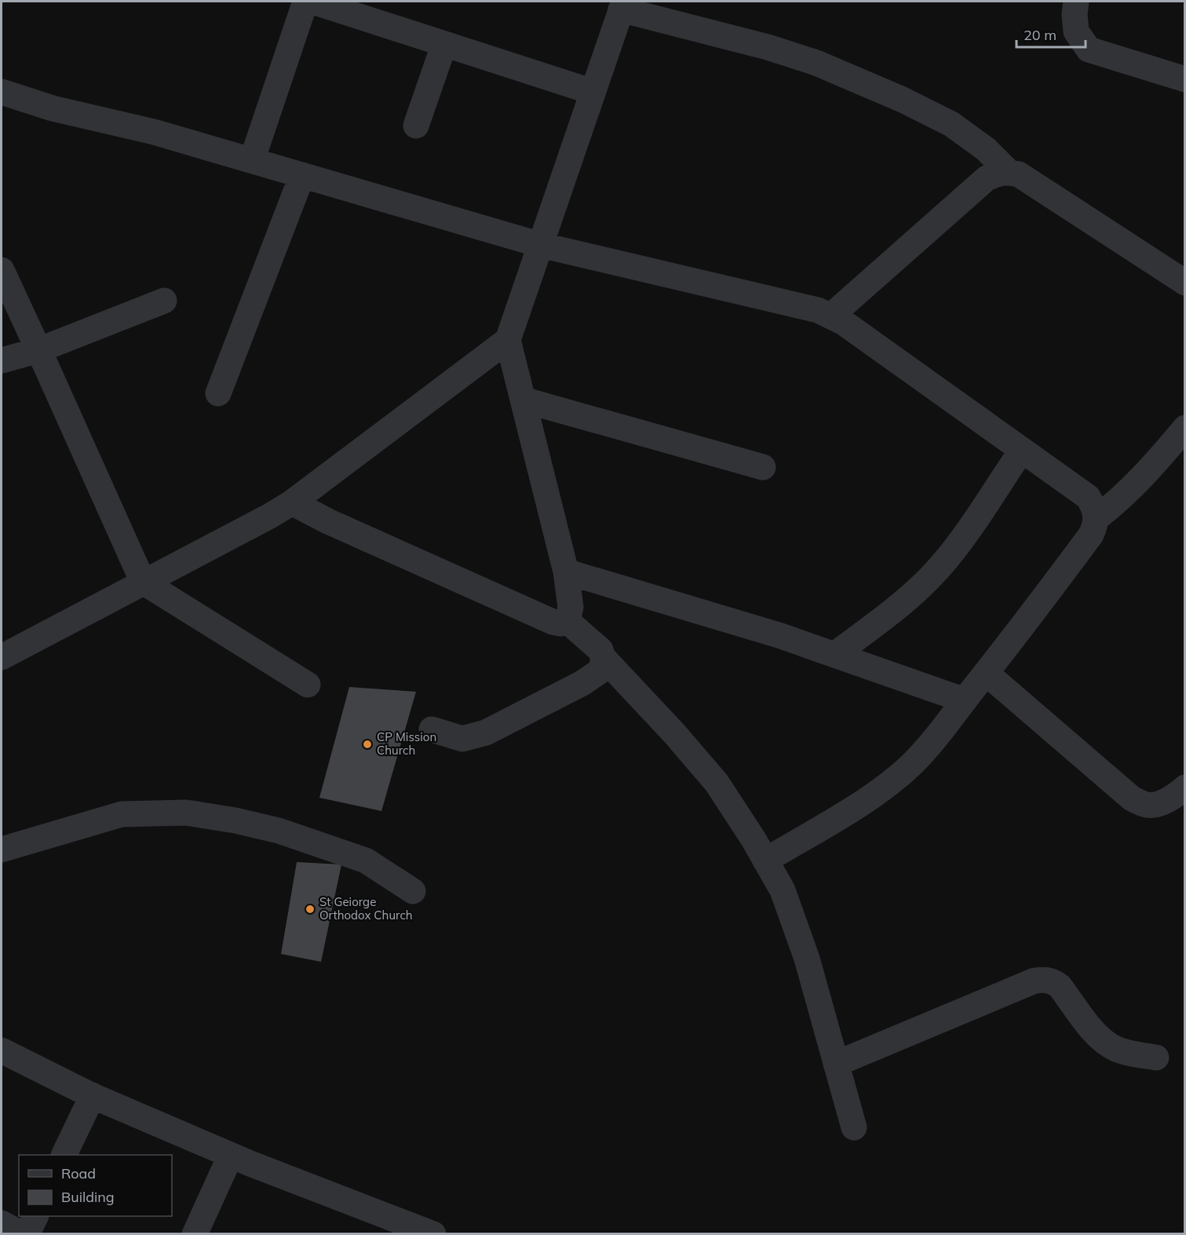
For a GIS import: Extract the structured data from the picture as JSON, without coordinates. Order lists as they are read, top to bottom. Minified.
{"places":["CP Mission Church","St Geiorge Orthodox Church"],"legend":["Road","Building"],"scale_bar":"20 m"}
